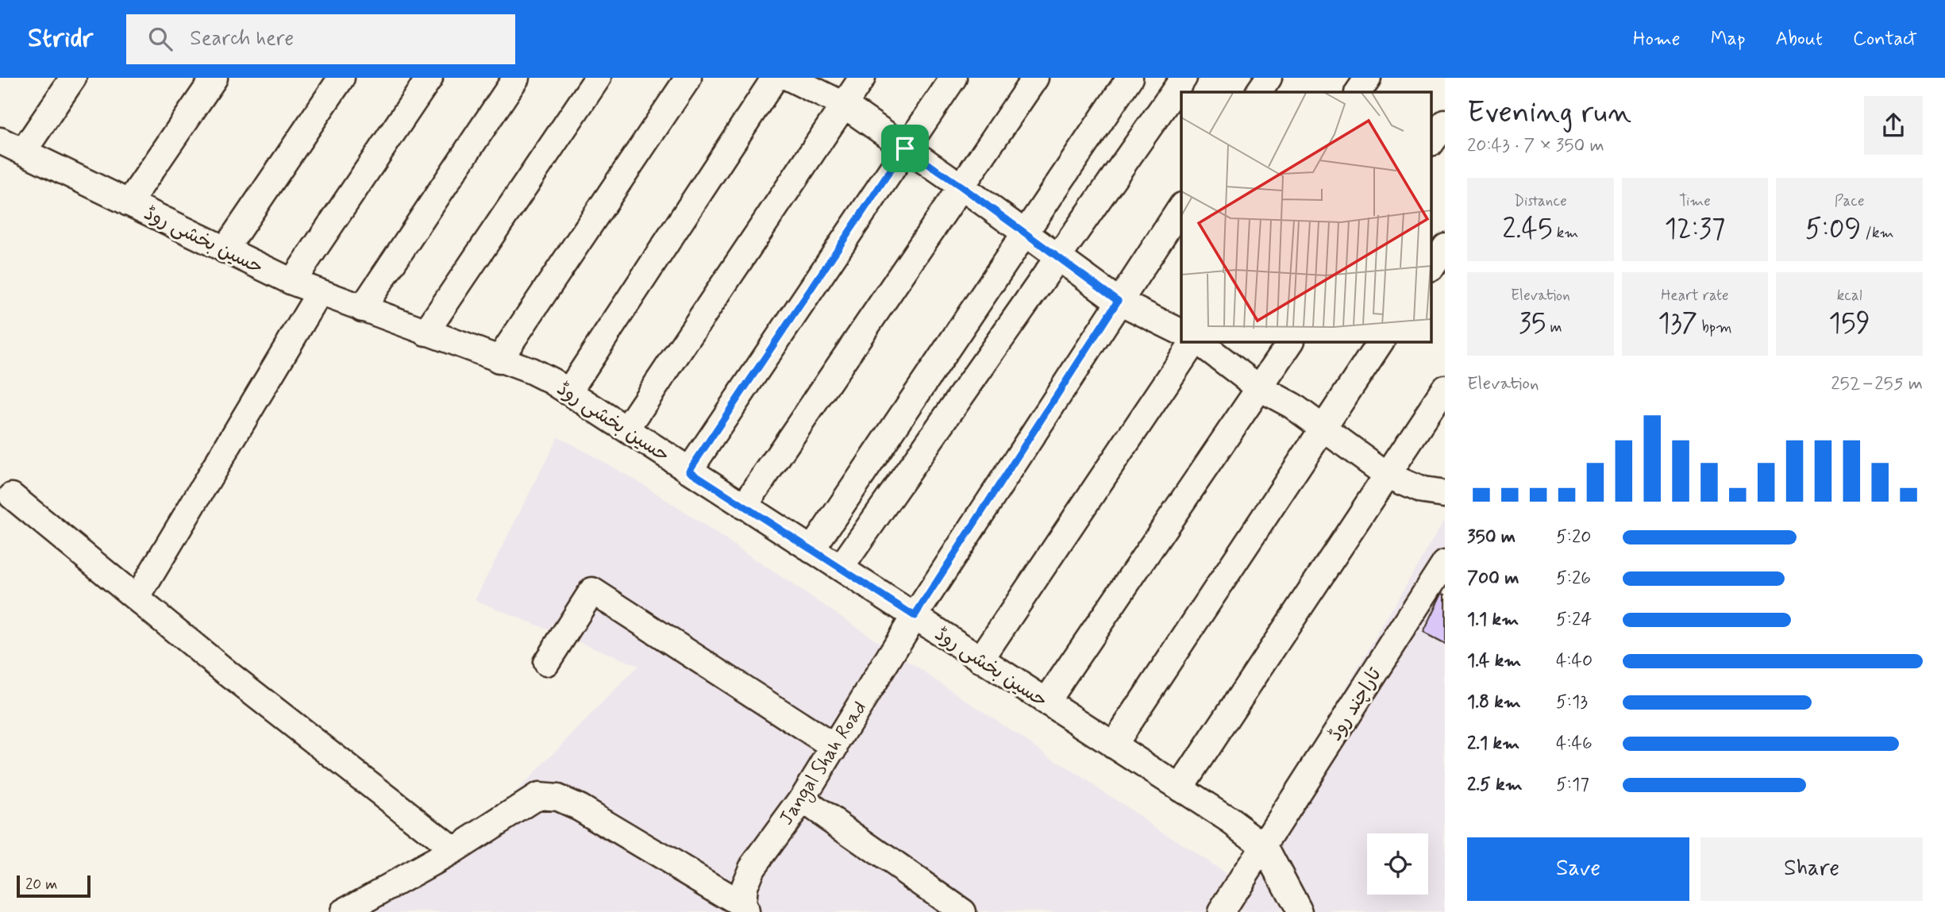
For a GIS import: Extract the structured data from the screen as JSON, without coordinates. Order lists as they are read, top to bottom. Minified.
{"streets":{"street":["حسین بخشی روڈ","تاراچند روڈ","Jangal Shah Road"]},"crossings":[["حسین بخشی روڈ","تاراچند روڈ"],["حسین بخشی روڈ","Jangal Shah Road"]],"scale_bar":"20 m","page":{"header":"Stridr","search":"Search here","nav":["Home","Map","About","Contact"],"heading":["Evening run","20:43 · 7 × 350 m"],"stats":[["Distance","2.45 km"],["Time","12:37"],["Pace","5:09 /km"],["Elevation","35 m"],["Heart rate","137 bpm"],["kcal","159"]],"chart":["Elevation","252–255 m"],"list":[{"name":"350 m","note":"5:20"},{"name":"700 m","note":"5:26"},{"name":"1.1 km","note":"5:24"},{"name":"1.4 km","note":"4:40"},{"name":"1.8 km","note":"5:13"},{"name":"2.1 km","note":"4:46"},{"name":"2.5 km","note":"5:17"}],"buttons":["Save","Share"],"scale":"20 m"}}
